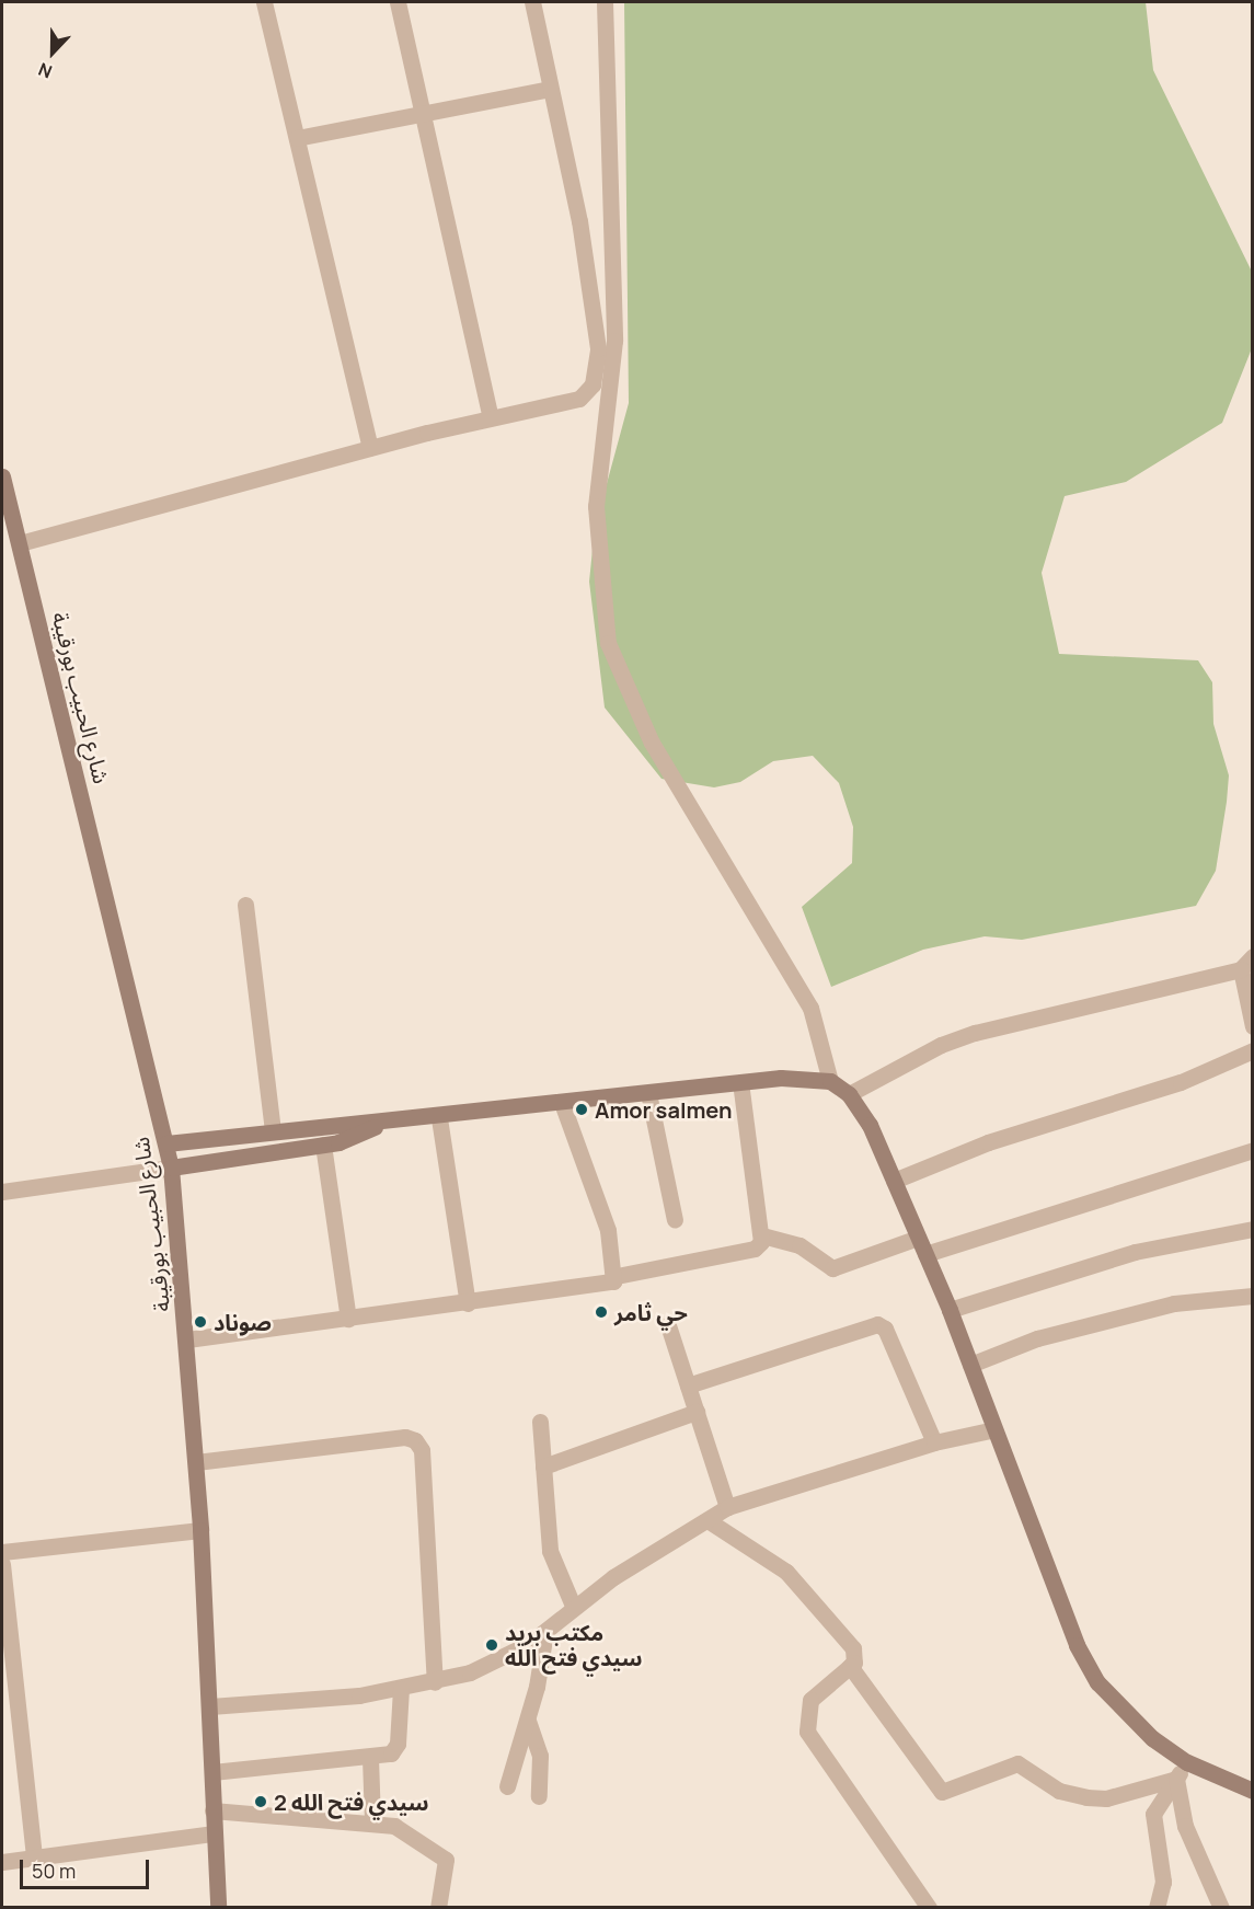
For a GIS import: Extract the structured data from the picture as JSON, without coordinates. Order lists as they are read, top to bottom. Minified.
{"streets":{"main road":["شارع الحبيب بورقيبة"]},"places":["Amor salmen","حي ثامر","صوناد","مكتب بريد سيدي فتح الله","2 سيدي فتح الله"],"scale_bar":"50 m","north":"bottom"}
